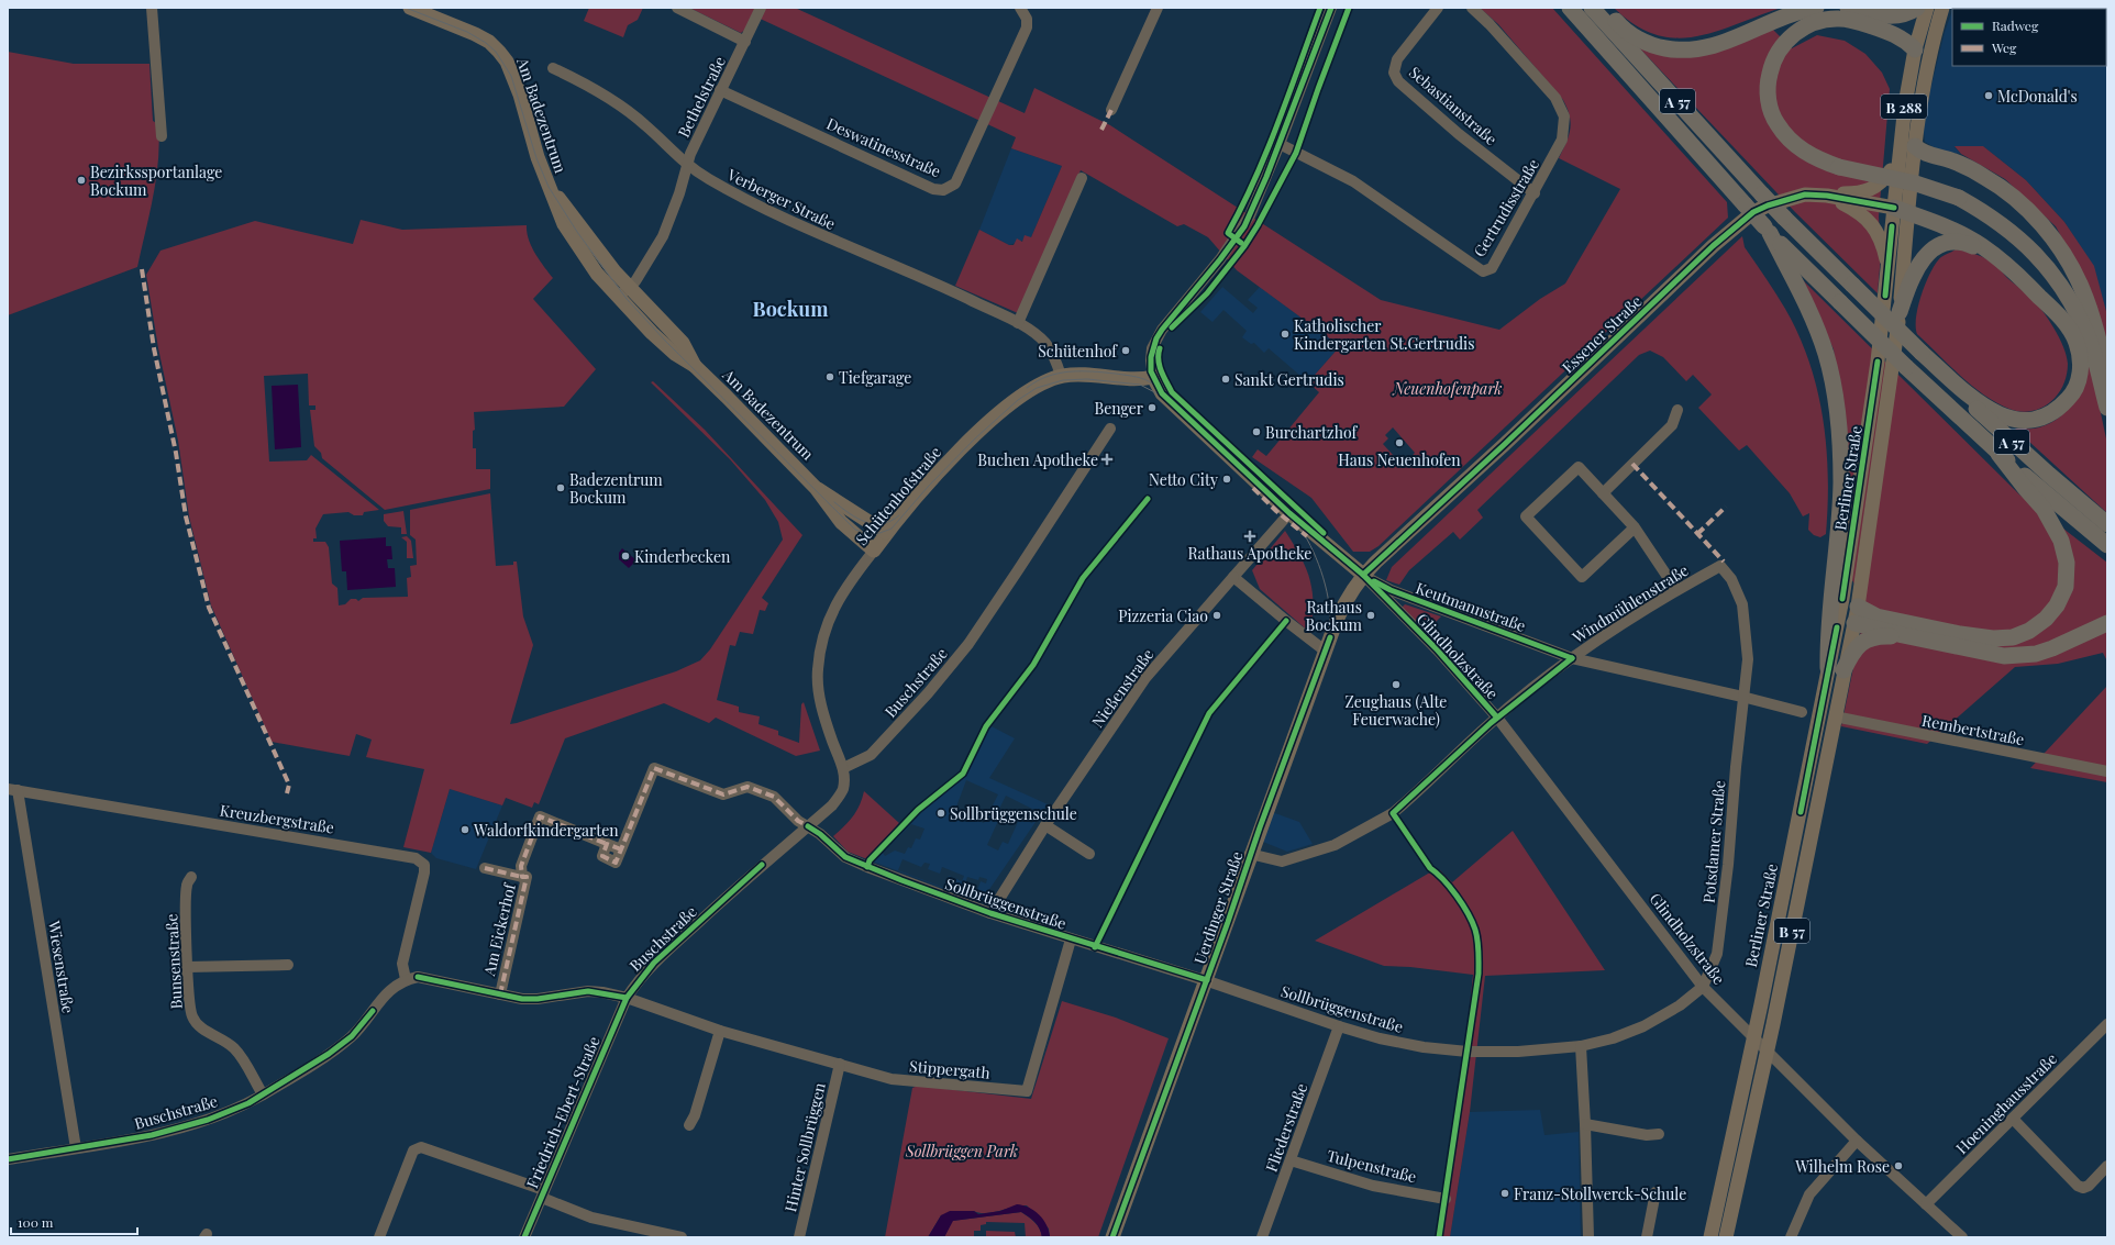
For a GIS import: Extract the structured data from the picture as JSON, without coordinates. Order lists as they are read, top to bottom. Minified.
{"streets":{"highway":["A 57"],"main road":["B 288","Am Badezentrum","Essener Straße","Berliner Straße","Schütenhofstraße","Uerdinger Straße","B 57"],"street":["Bethelstraße","Sebastianstraße","Deswatinesstraße","Verberger Straße","Gertrudisstraße","Windmühlenstraße","Keutmannstraße","Glindholzstraße","Buschstraße","Nießenstraße","Rembertstraße","Kreuzbergstraße","Potsdamer Straße","Sollbrüggenstraße","Am Eickerhof","Bunsenstraße","Wiesenstraße","Stippergath","Hoeninghausstraße","Friedrich-Ebert-Straße","Fliederstraße","Hinter Sollbrüggen","Tulpenstraße"]},"crossings":[["Bethelstraße","Deswatinesstraße"],["Bethelstraße","Verberger Straße"],["Sebastianstraße","Gertrudisstraße"],["Am Badezentrum","Schütenhofstraße"],["Verberger Straße","Schütenhofstraße"],["Essener Straße","Berliner Straße"],["Essener Straße","Keutmannstraße"],["Essener Straße","Glindholzstraße"],["Essener Straße","Uerdinger Straße"],["Berliner Straße","Glindholzstraße"],["Berliner Straße","Rembertstraße"],["Schütenhofstraße","Buschstraße"],["Windmühlenstraße","Keutmannstraße"],["Windmühlenstraße","Glindholzstraße"],["Windmühlenstraße","Potsdamer Straße"],["Windmühlenstraße","Uerdinger Straße"],["Keutmannstraße","Glindholzstraße"],["Keutmannstraße","Potsdamer Straße"],["Keutmannstraße","Uerdinger Straße"],["Glindholzstraße","Potsdamer Straße"],["Glindholzstraße","Sollbrüggenstraße"],["Glindholzstraße","Uerdinger Straße"],["Glindholzstraße","Hoeninghausstraße"],["Buschstraße","Kreuzbergstraße"],["Buschstraße","Sollbrüggenstraße"],["Buschstraße","Am Eickerhof"],["Buschstraße","Bunsenstraße"],["Buschstraße","Wiesenstraße"],["Buschstraße","Stippergath"],["Buschstraße","Friedrich-Ebert-Straße"],["Nießenstraße","Sollbrüggenstraße"],["Kreuzbergstraße","Wiesenstraße"],["Potsdamer Straße","Sollbrüggenstraße"],["Sollbrüggenstraße","Uerdinger Straße"],["Sollbrüggenstraße","Am Eickerhof"],["Sollbrüggenstraße","Stippergath"],["Sollbrüggenstraße","Fliederstraße"],["Stippergath","Friedrich-Ebert-Straße"],["Stippergath","Hinter Sollbrüggen"],["Fliederstraße","Tulpenstraße"]],"districts":["Bockum"],"parks":["Neuenhofenpark","Sollbrüggen Park"],"places":{"other":["McDonald's","Bezirkssportanlage Bockum","Katholischer Kindergarten St.Gertrudis","Schütenhof","Tiefgarage","Sankt Gertrudis","Benger","Burchartzhof","Haus Neuenhofen","Netto City","Badezentrum Bockum","Kinderbecken","Pizzeria Ciao","Rathaus Bockum","Zeughaus (Alte Feuerwache)","Sollbrüggenschule","Waldorfkindergarten","Wilhelm Rose","Franz-Stollwerck-Schule"],"health":["Buchen Apotheke","Rathaus Apotheke"]},"legend":["Radweg","Weg"],"scale_bar":"100 m"}
